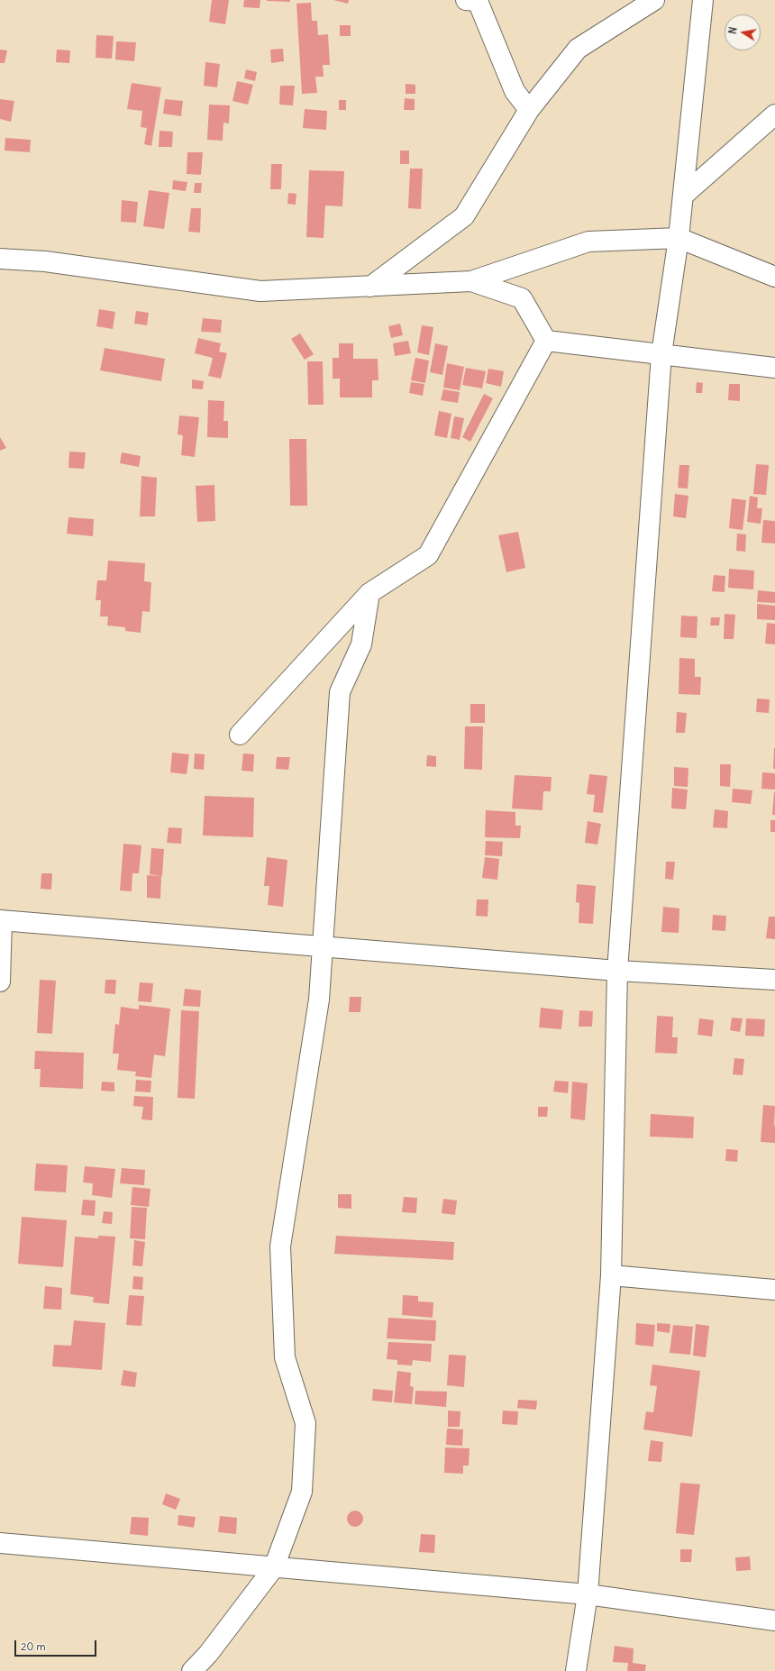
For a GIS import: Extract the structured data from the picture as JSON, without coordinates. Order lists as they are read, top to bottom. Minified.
{"scale_bar":"20 m","north":"left"}
